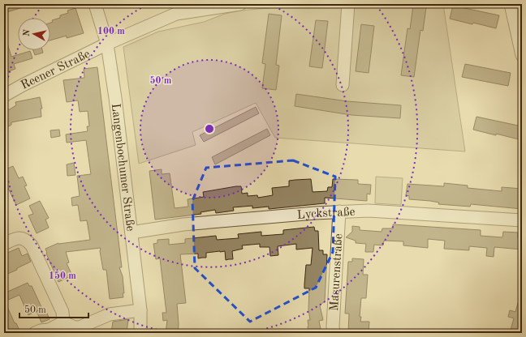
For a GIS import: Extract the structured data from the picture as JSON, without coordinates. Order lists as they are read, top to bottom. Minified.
{"streets":{"street":["Reener Straße","Langenbochumer Straße","Lyckstraße","Masurenstraße"]},"crossings":[["Reener Straße","Langenbochumer Straße"],["Langenbochumer Straße","Lyckstraße"],["Lyckstraße","Masurenstraße"]],"scale_bar":"50 m","north":"left","rings":["100 m","50 m","150 m"]}
